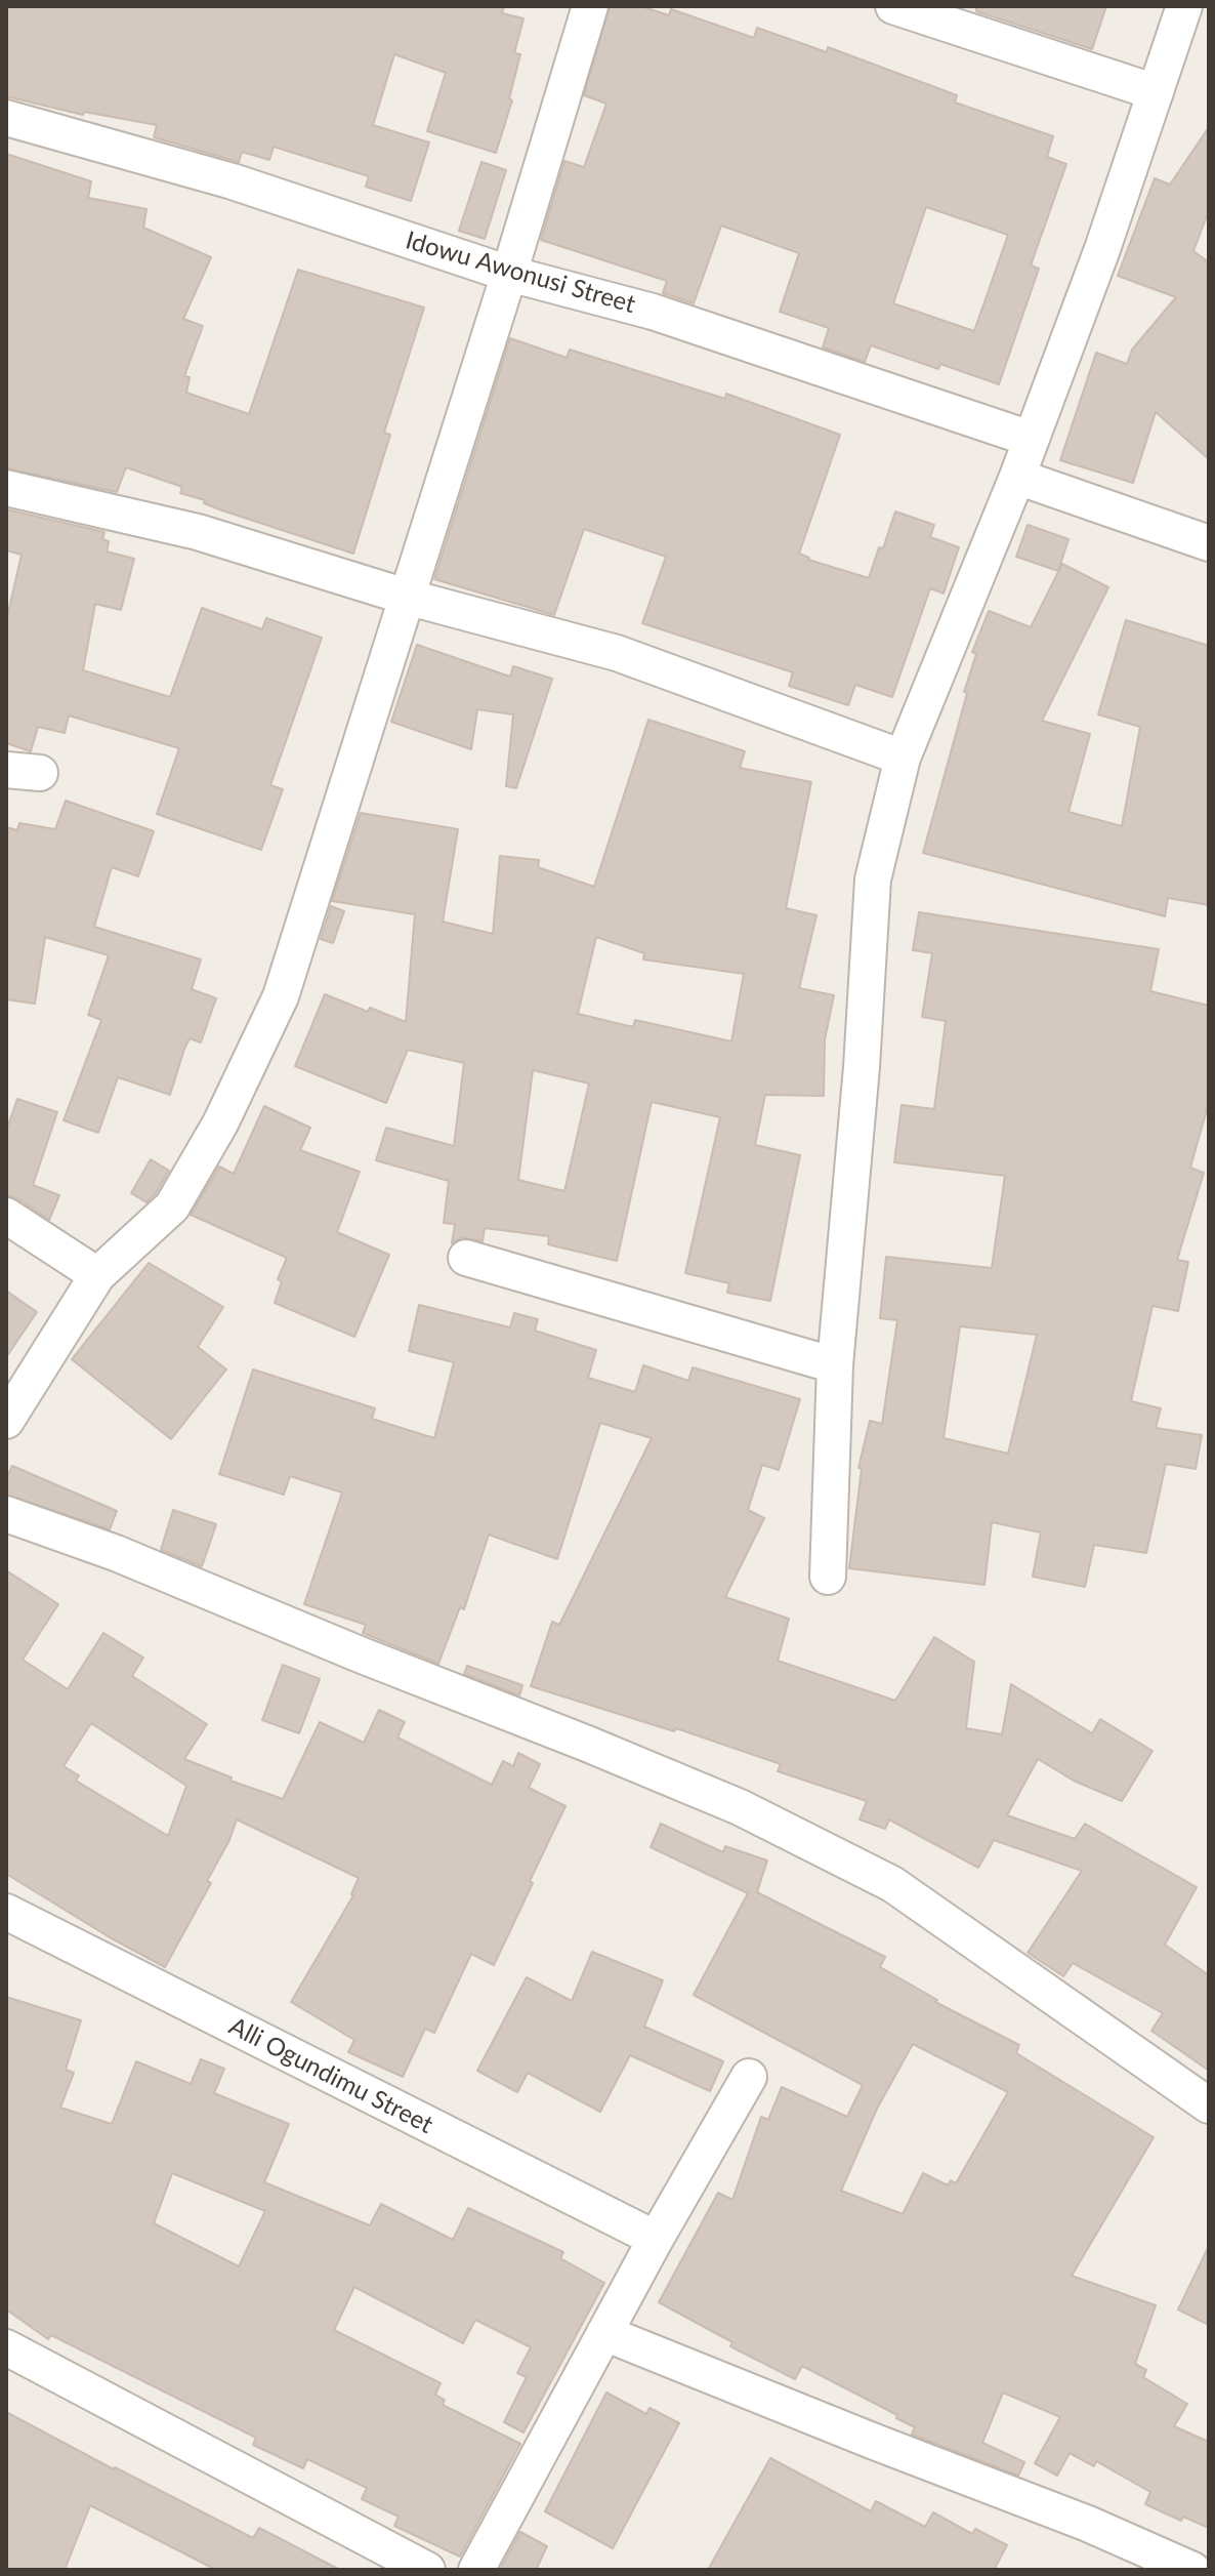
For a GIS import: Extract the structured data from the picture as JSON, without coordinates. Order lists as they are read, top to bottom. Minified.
{"streets":{"street":["Idowu Awonusi Street","Alli Ogundimu Street"]}}
